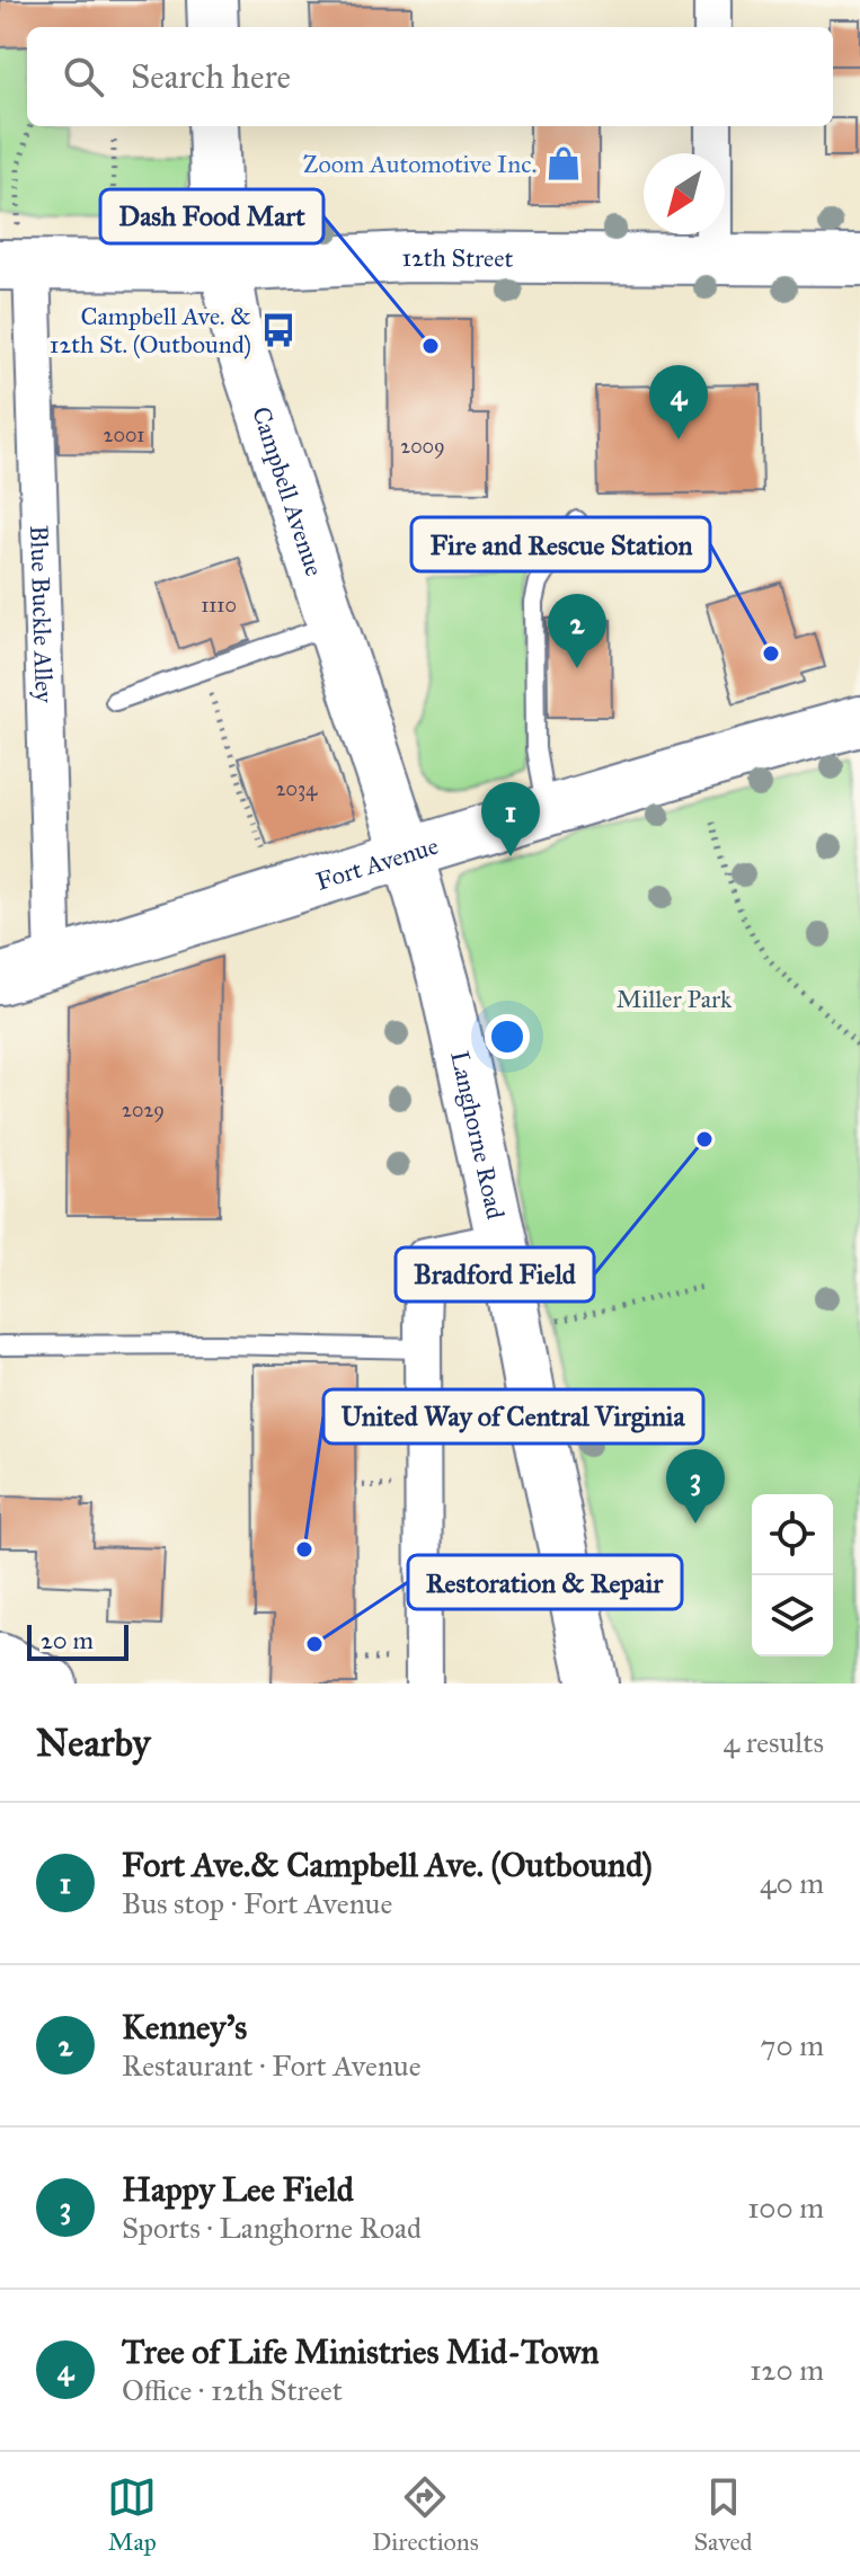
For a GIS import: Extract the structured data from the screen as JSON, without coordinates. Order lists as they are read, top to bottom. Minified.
{"streets":{"main road":["12th Street","Campbell Avenue","Fort Avenue","Langhorne Road"],"street":["Blue Buckle Alley"]},"crossings":[["12th Street","Campbell Avenue"],["12th Street","Blue Buckle Alley"],["Campbell Avenue","Fort Avenue"],["Campbell Avenue","Langhorne Road"],["Blue Buckle Alley","Fort Avenue"],["Fort Avenue","Langhorne Road"]],"parks":["Miller Park"],"places":{"shop":["Zoom Automotive Inc."],"bus stop":["Campbell Ave. & 12th St. (Outbound)"],"other":["Dash Food Mart","Fire and Rescue Station","Bradford Field","United Way of Central Virginia","Restoration & Repair"]},"house_numbers":["2001","2009","1110","2034","2029"],"scale_bar":"20 m","north":"bottom left","page":{"search":"Search here","pins":["4","2","1","3"],"scale":"20 m","heading":["Nearby","4 results"],"list":[{"mark":"1","name":"Fort Ave.& Campbell Ave. (Outbound)","note":"Bus stop · Fort Avenue","value":"40 m"},{"mark":"2","name":"Kenney's","note":"Restaurant · Fort Avenue","value":"70 m"},{"mark":"3","name":"Happy Lee Field","note":"Sports · Langhorne Road","value":"100 m"},{"mark":"4","name":"Tree of Life Ministries Mid-Town","note":"Office · 12th Street","value":"120 m"}],"nav":["Map","Directions","Saved"]}}
